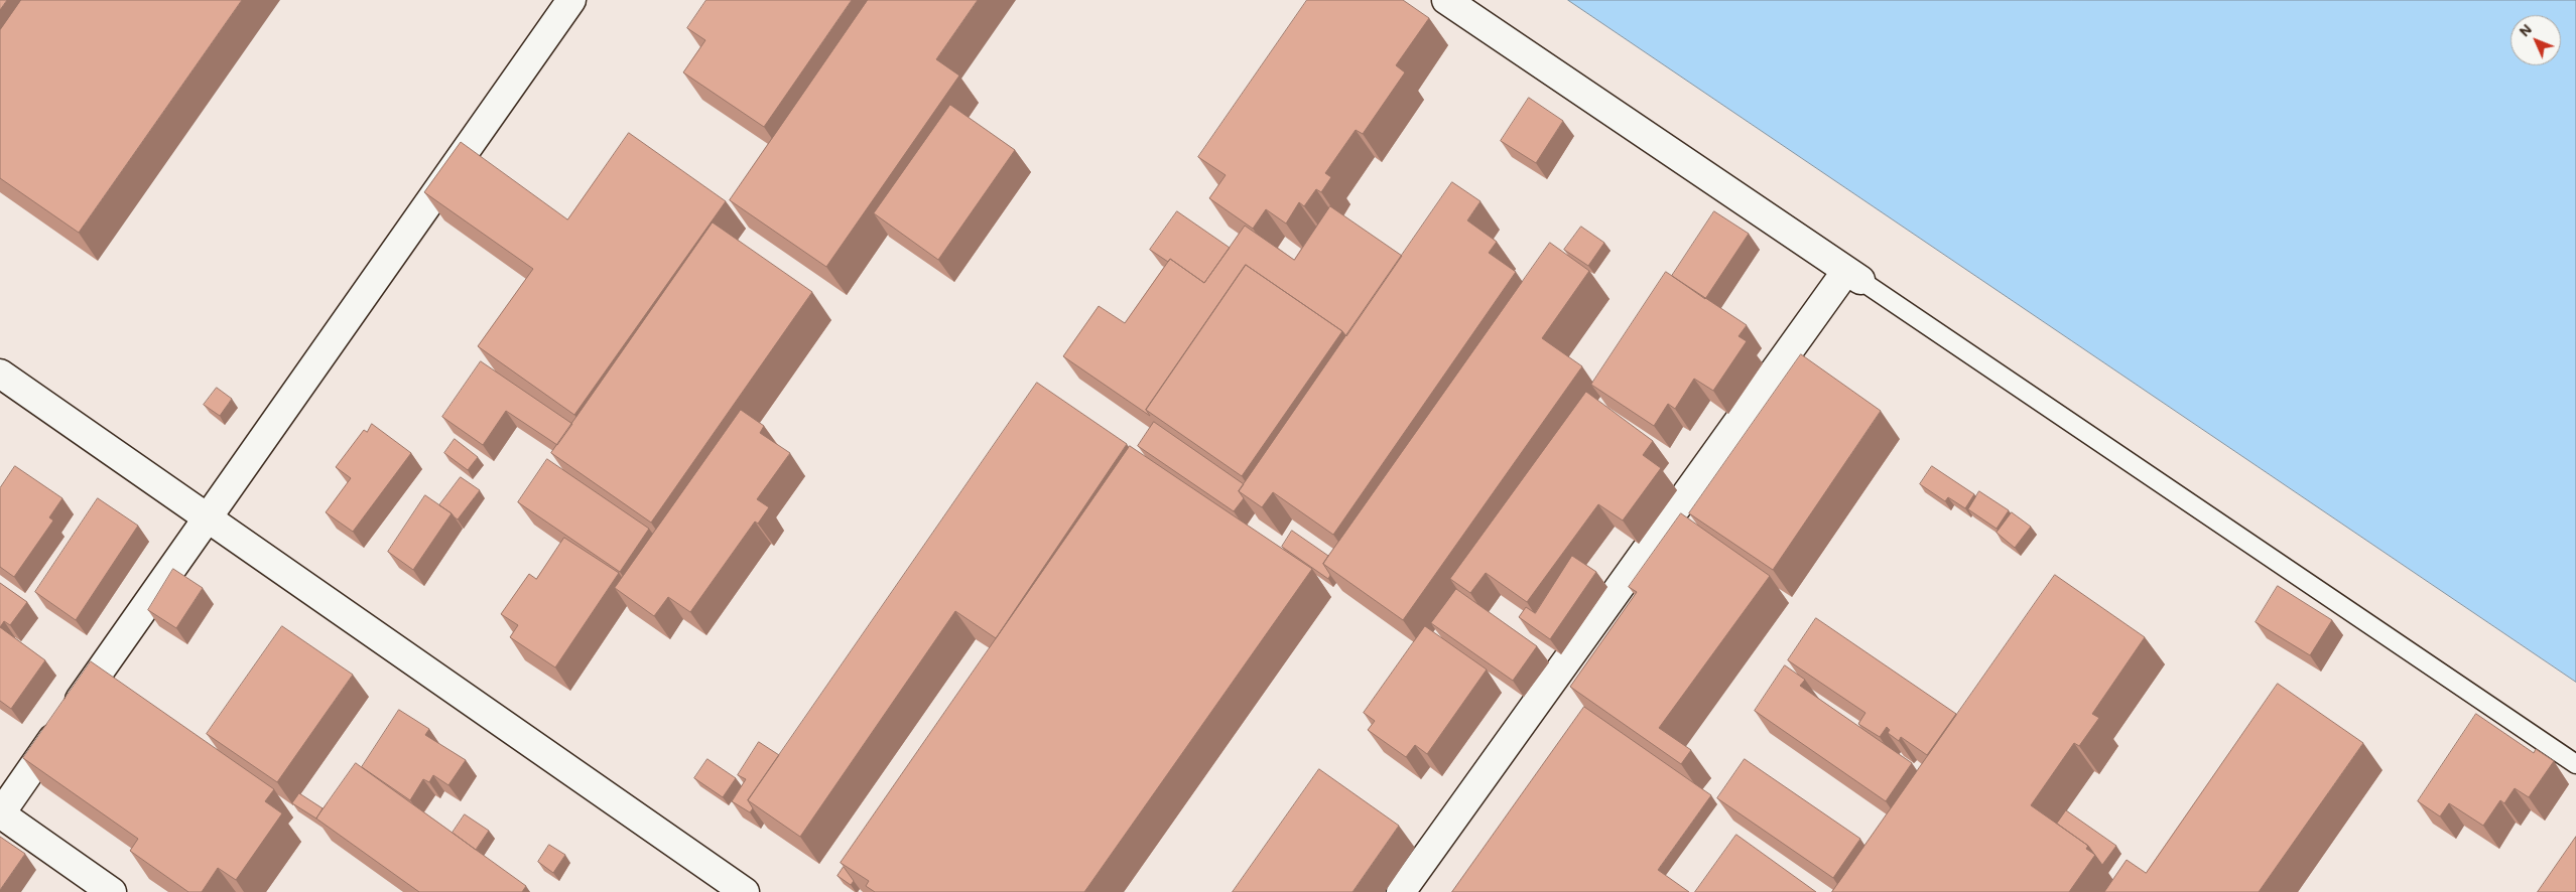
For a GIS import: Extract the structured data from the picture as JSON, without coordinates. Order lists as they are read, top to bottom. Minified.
{"north":"top left"}
